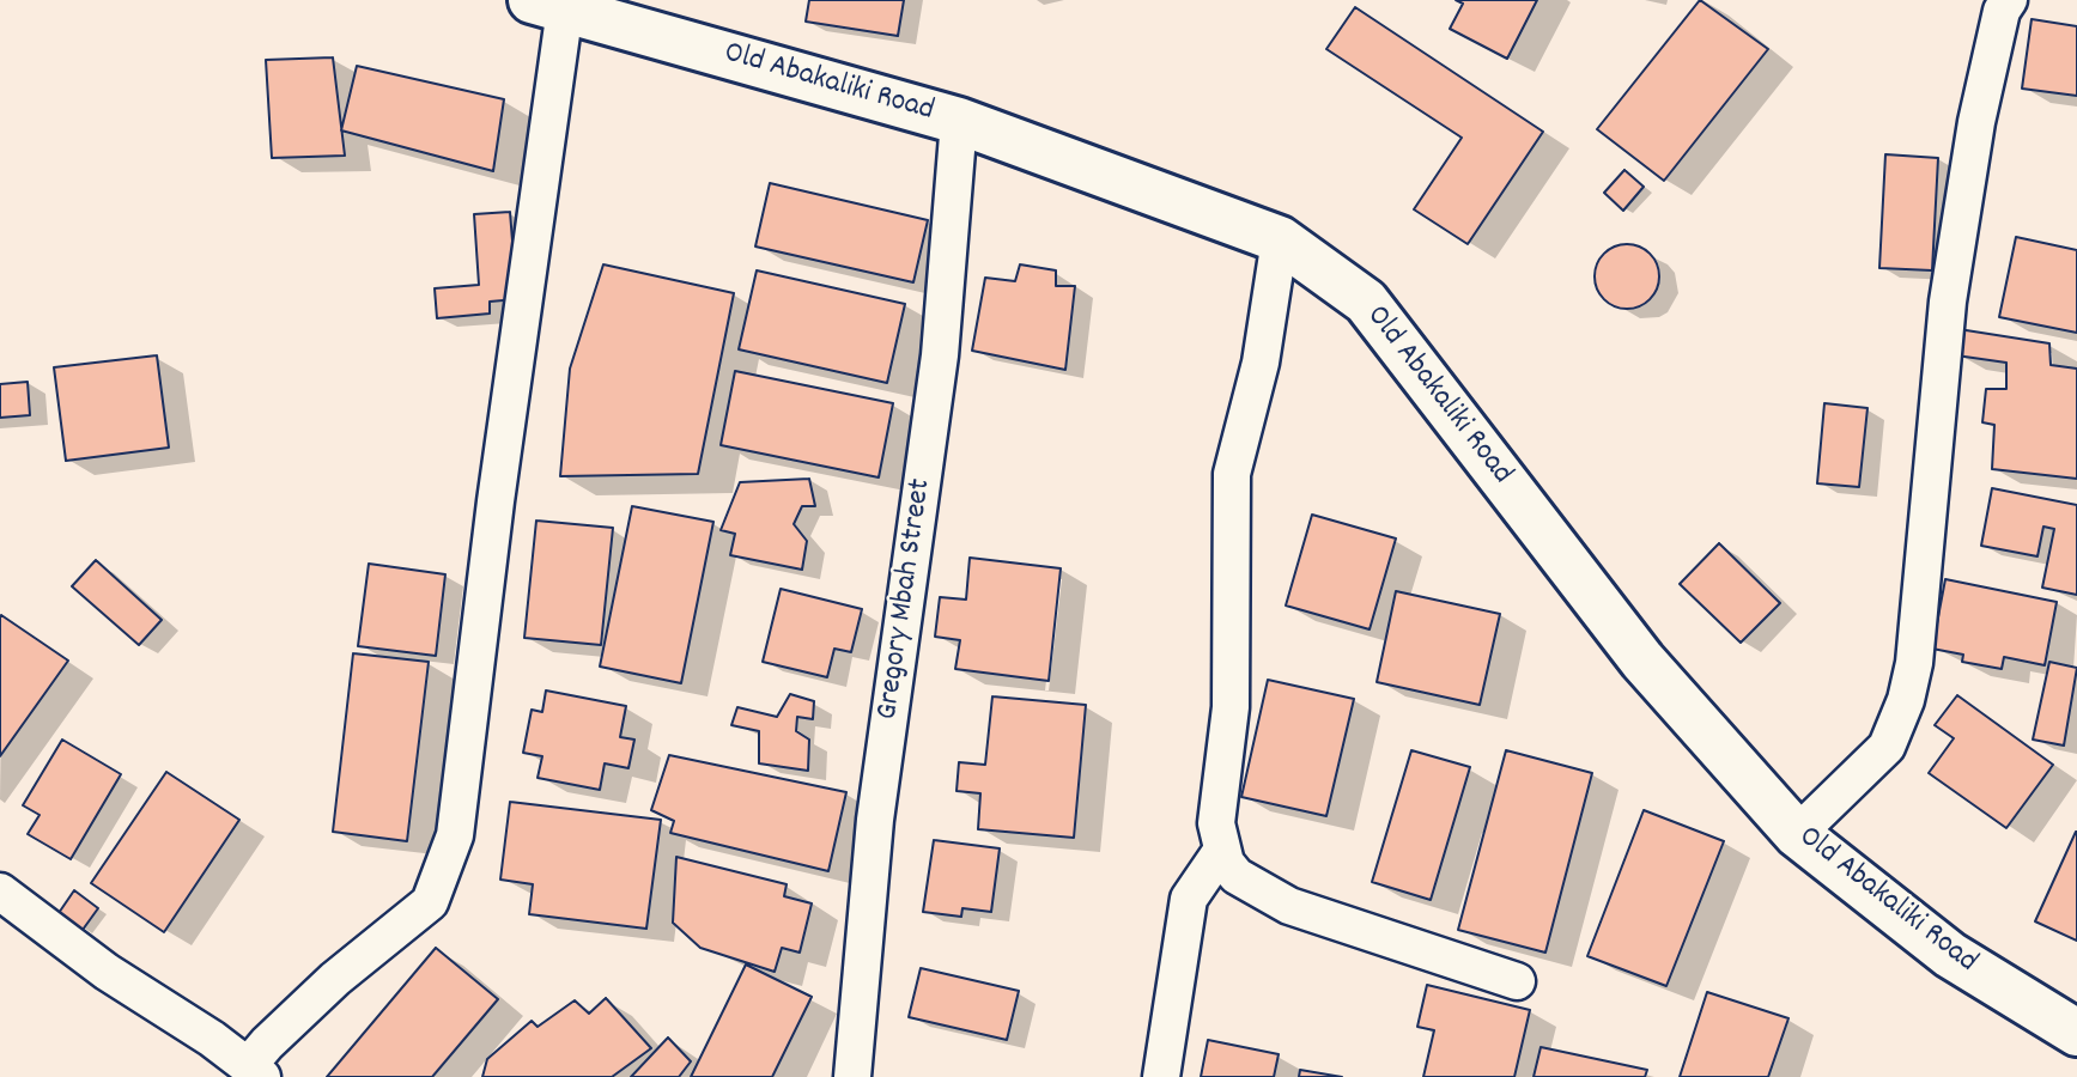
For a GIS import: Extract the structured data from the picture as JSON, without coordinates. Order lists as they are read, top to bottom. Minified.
{"streets":{"main road":["Old Abakaliki Road"],"street":["Gregory Mbah Street"]},"crossings":[["Old Abakaliki Road","Gregory Mbah Street"]]}
